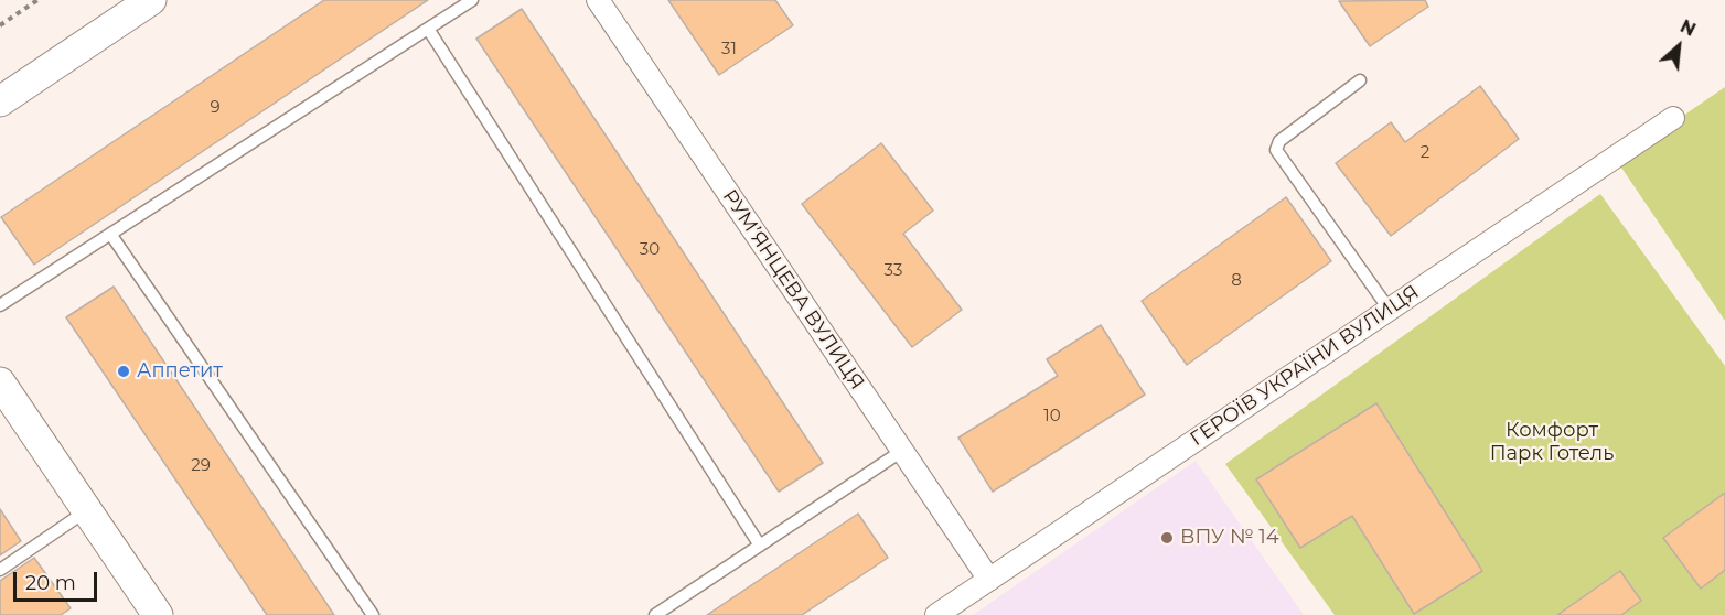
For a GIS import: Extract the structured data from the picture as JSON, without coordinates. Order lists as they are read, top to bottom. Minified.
{"streets":{"street":["РУМ’ЯНЦЕВА ВУЛИЦЯ","ГЕРОЇВ УКРАЇНИ ВУЛИЦЯ"]},"crossings":[["РУМ’ЯНЦЕВА ВУЛИЦЯ","ГЕРОЇВ УКРАЇНИ ВУЛИЦЯ"]],"parks":["Комфорт Парк Готель"],"places":["Аппетит","ВПУ № 14"],"house_numbers":["31","9","2","30","33","8","10","29"],"scale_bar":"20 m","north":"top right"}
